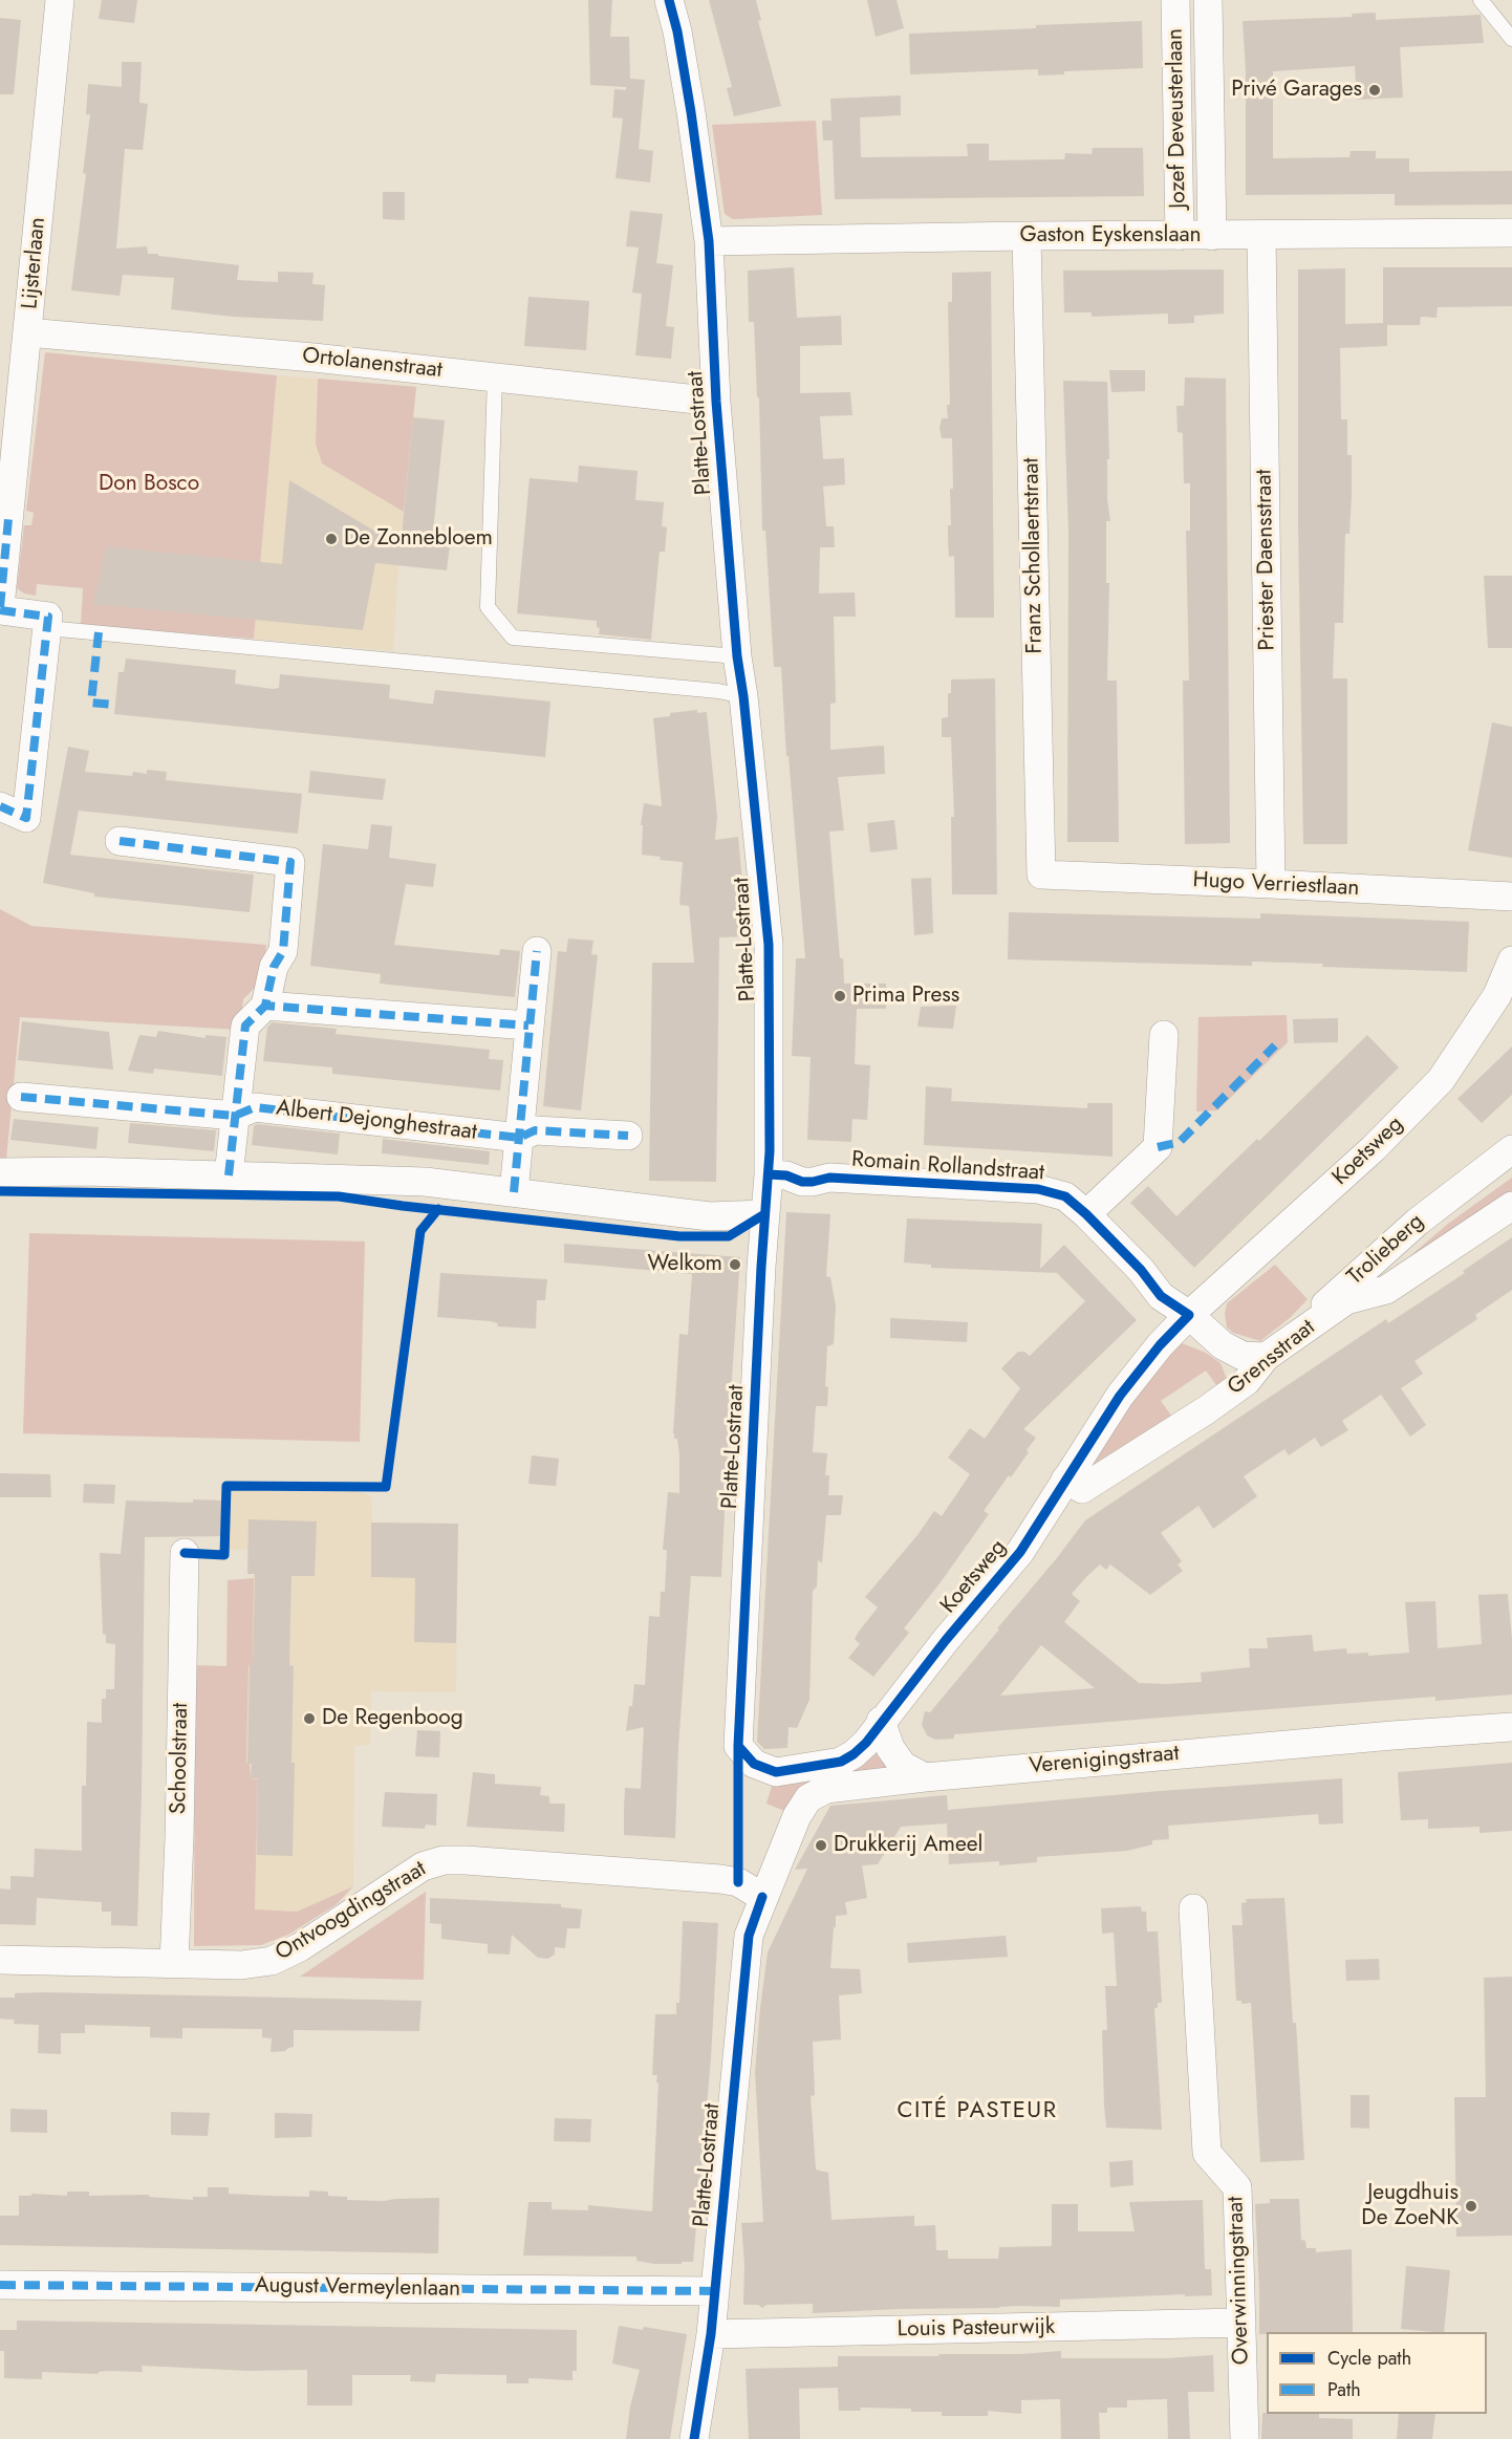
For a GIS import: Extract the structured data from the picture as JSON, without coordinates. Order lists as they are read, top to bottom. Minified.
{"streets":{"street":["Jozef Deveusterlaan","Gaston Eyskenslaan","Lijsterlaan","Ortolanenstraat","Platte-Lostraat","Franz Schollaertstraat","Priester Daensstraat","Hugo Verriestlaan","Albert Dejonghestraat","Koetsweg","Romain Rollandstraat","Trolieberg","Grensstraat","Schoolstraat","Verenigingstraat","Ontvoogdingstraat","Overwinningstraat","August Vermeylenlaan","Louis Pasteurwijk"]},"crossings":[["Jozef Deveusterlaan","Gaston Eyskenslaan"],["Gaston Eyskenslaan","Platte-Lostraat"],["Gaston Eyskenslaan","Franz Schollaertstraat"],["Gaston Eyskenslaan","Priester Daensstraat"],["Lijsterlaan","Ortolanenstraat"],["Ortolanenstraat","Platte-Lostraat"],["Platte-Lostraat","Koetsweg"],["Platte-Lostraat","Romain Rollandstraat"],["Platte-Lostraat","Verenigingstraat"],["Platte-Lostraat","Ontvoogdingstraat"],["Platte-Lostraat","August Vermeylenlaan"],["Platte-Lostraat","Louis Pasteurwijk"],["Franz Schollaertstraat","Hugo Verriestlaan"],["Priester Daensstraat","Hugo Verriestlaan"],["Koetsweg","Romain Rollandstraat"],["Koetsweg","Grensstraat"],["Trolieberg","Grensstraat"],["Schoolstraat","Ontvoogdingstraat"],["Verenigingstraat","Ontvoogdingstraat"],["Overwinningstraat","Louis Pasteurwijk"]],"districts":["CITÉ PASTEUR"],"parks":["Don Bosco"],"places":["Privé Garages","De Zonnebloem","Prima Press","Welkom","De Regenboog","Drukkerij Ameel","Jeugdhuis De ZoeNK"],"legend":["Cycle path","Path"]}
